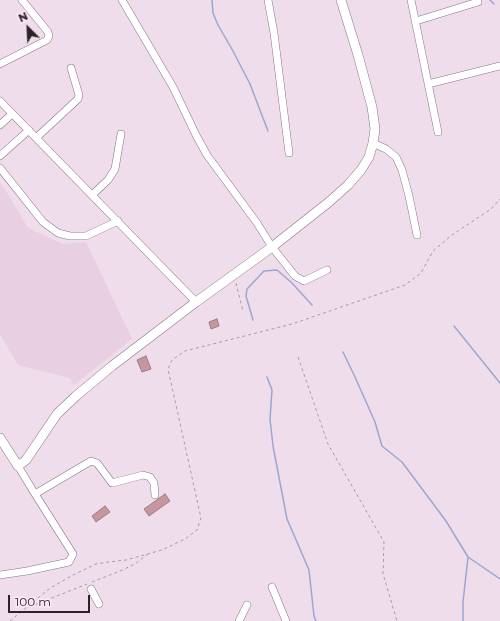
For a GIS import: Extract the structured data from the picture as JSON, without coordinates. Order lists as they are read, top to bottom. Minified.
{"scale_bar":"100 m","north":"top left"}
